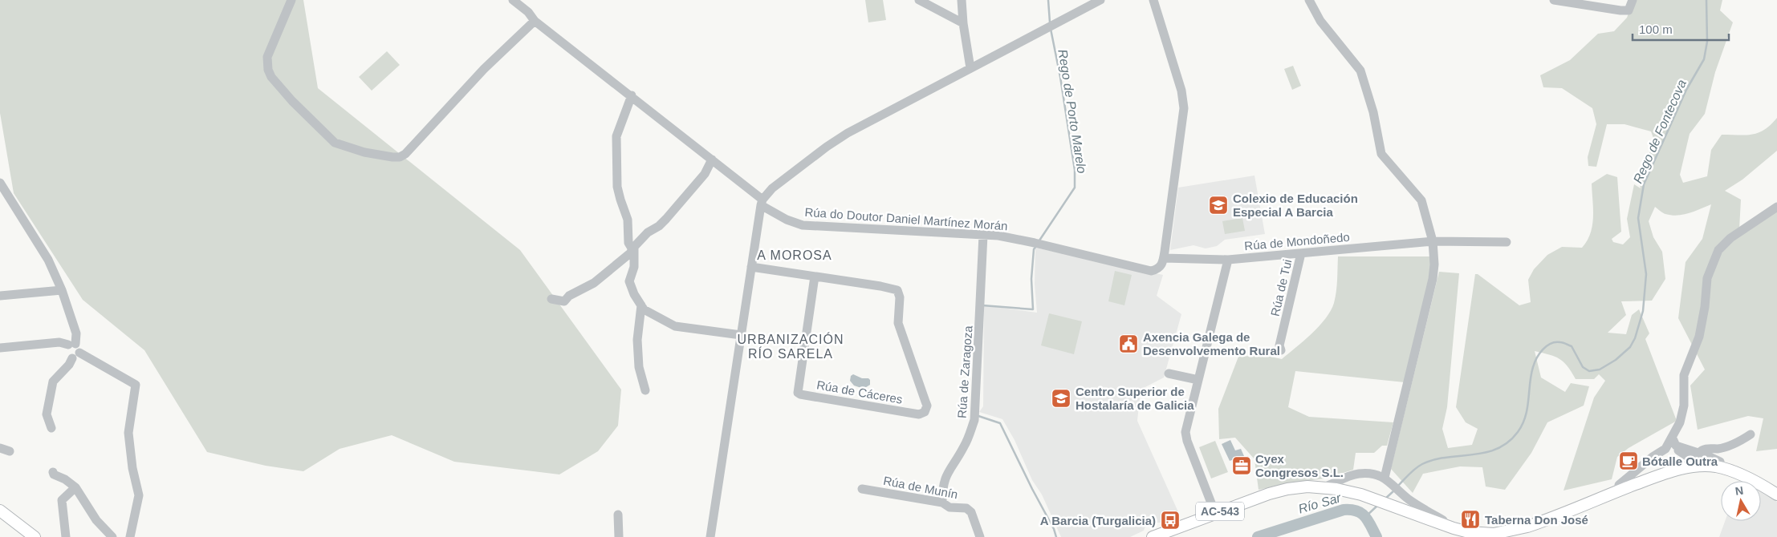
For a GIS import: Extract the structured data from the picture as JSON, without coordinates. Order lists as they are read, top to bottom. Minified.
{"streets":{"main road":["AC-543"],"street":["Rúa do Doutor Daniel Martínez Morán","Rúa de Mondoñedo","Rúa de Tui","Rúa de Zaragoza","Rúa de Cáceres","Rúa de Munín"]},"crossings":[["Rúa do Doutor Daniel Martínez Morán","Rúa de Mondoñedo"],["Rúa do Doutor Daniel Martínez Morán","Rúa de Zaragoza"],["Rúa de Mondoñedo","Rúa de Tui"],["Rúa de Zaragoza","Rúa de Munín"]],"districts":["A MOROSA","URBANIZACIÓN RÍO SARELA"],"water":["Rego de Porto Marelo","Rego de Fontecova","Río Sar"],"places":{"school or university":["Colexio de Educación Especial A Barcia","Centro Superior de Hostalaría de Galicia"],"public building":["Axencia Galega de Desenvolvemento Rural"],"cafe":["Bótalle Outra"],"office":["Cyex Congresos S.L."],"restaurant":["Taberna Don José"],"bus stop":["A Barcia (Turgalicia)"]},"scale_bar":"100 m","north":"top"}
